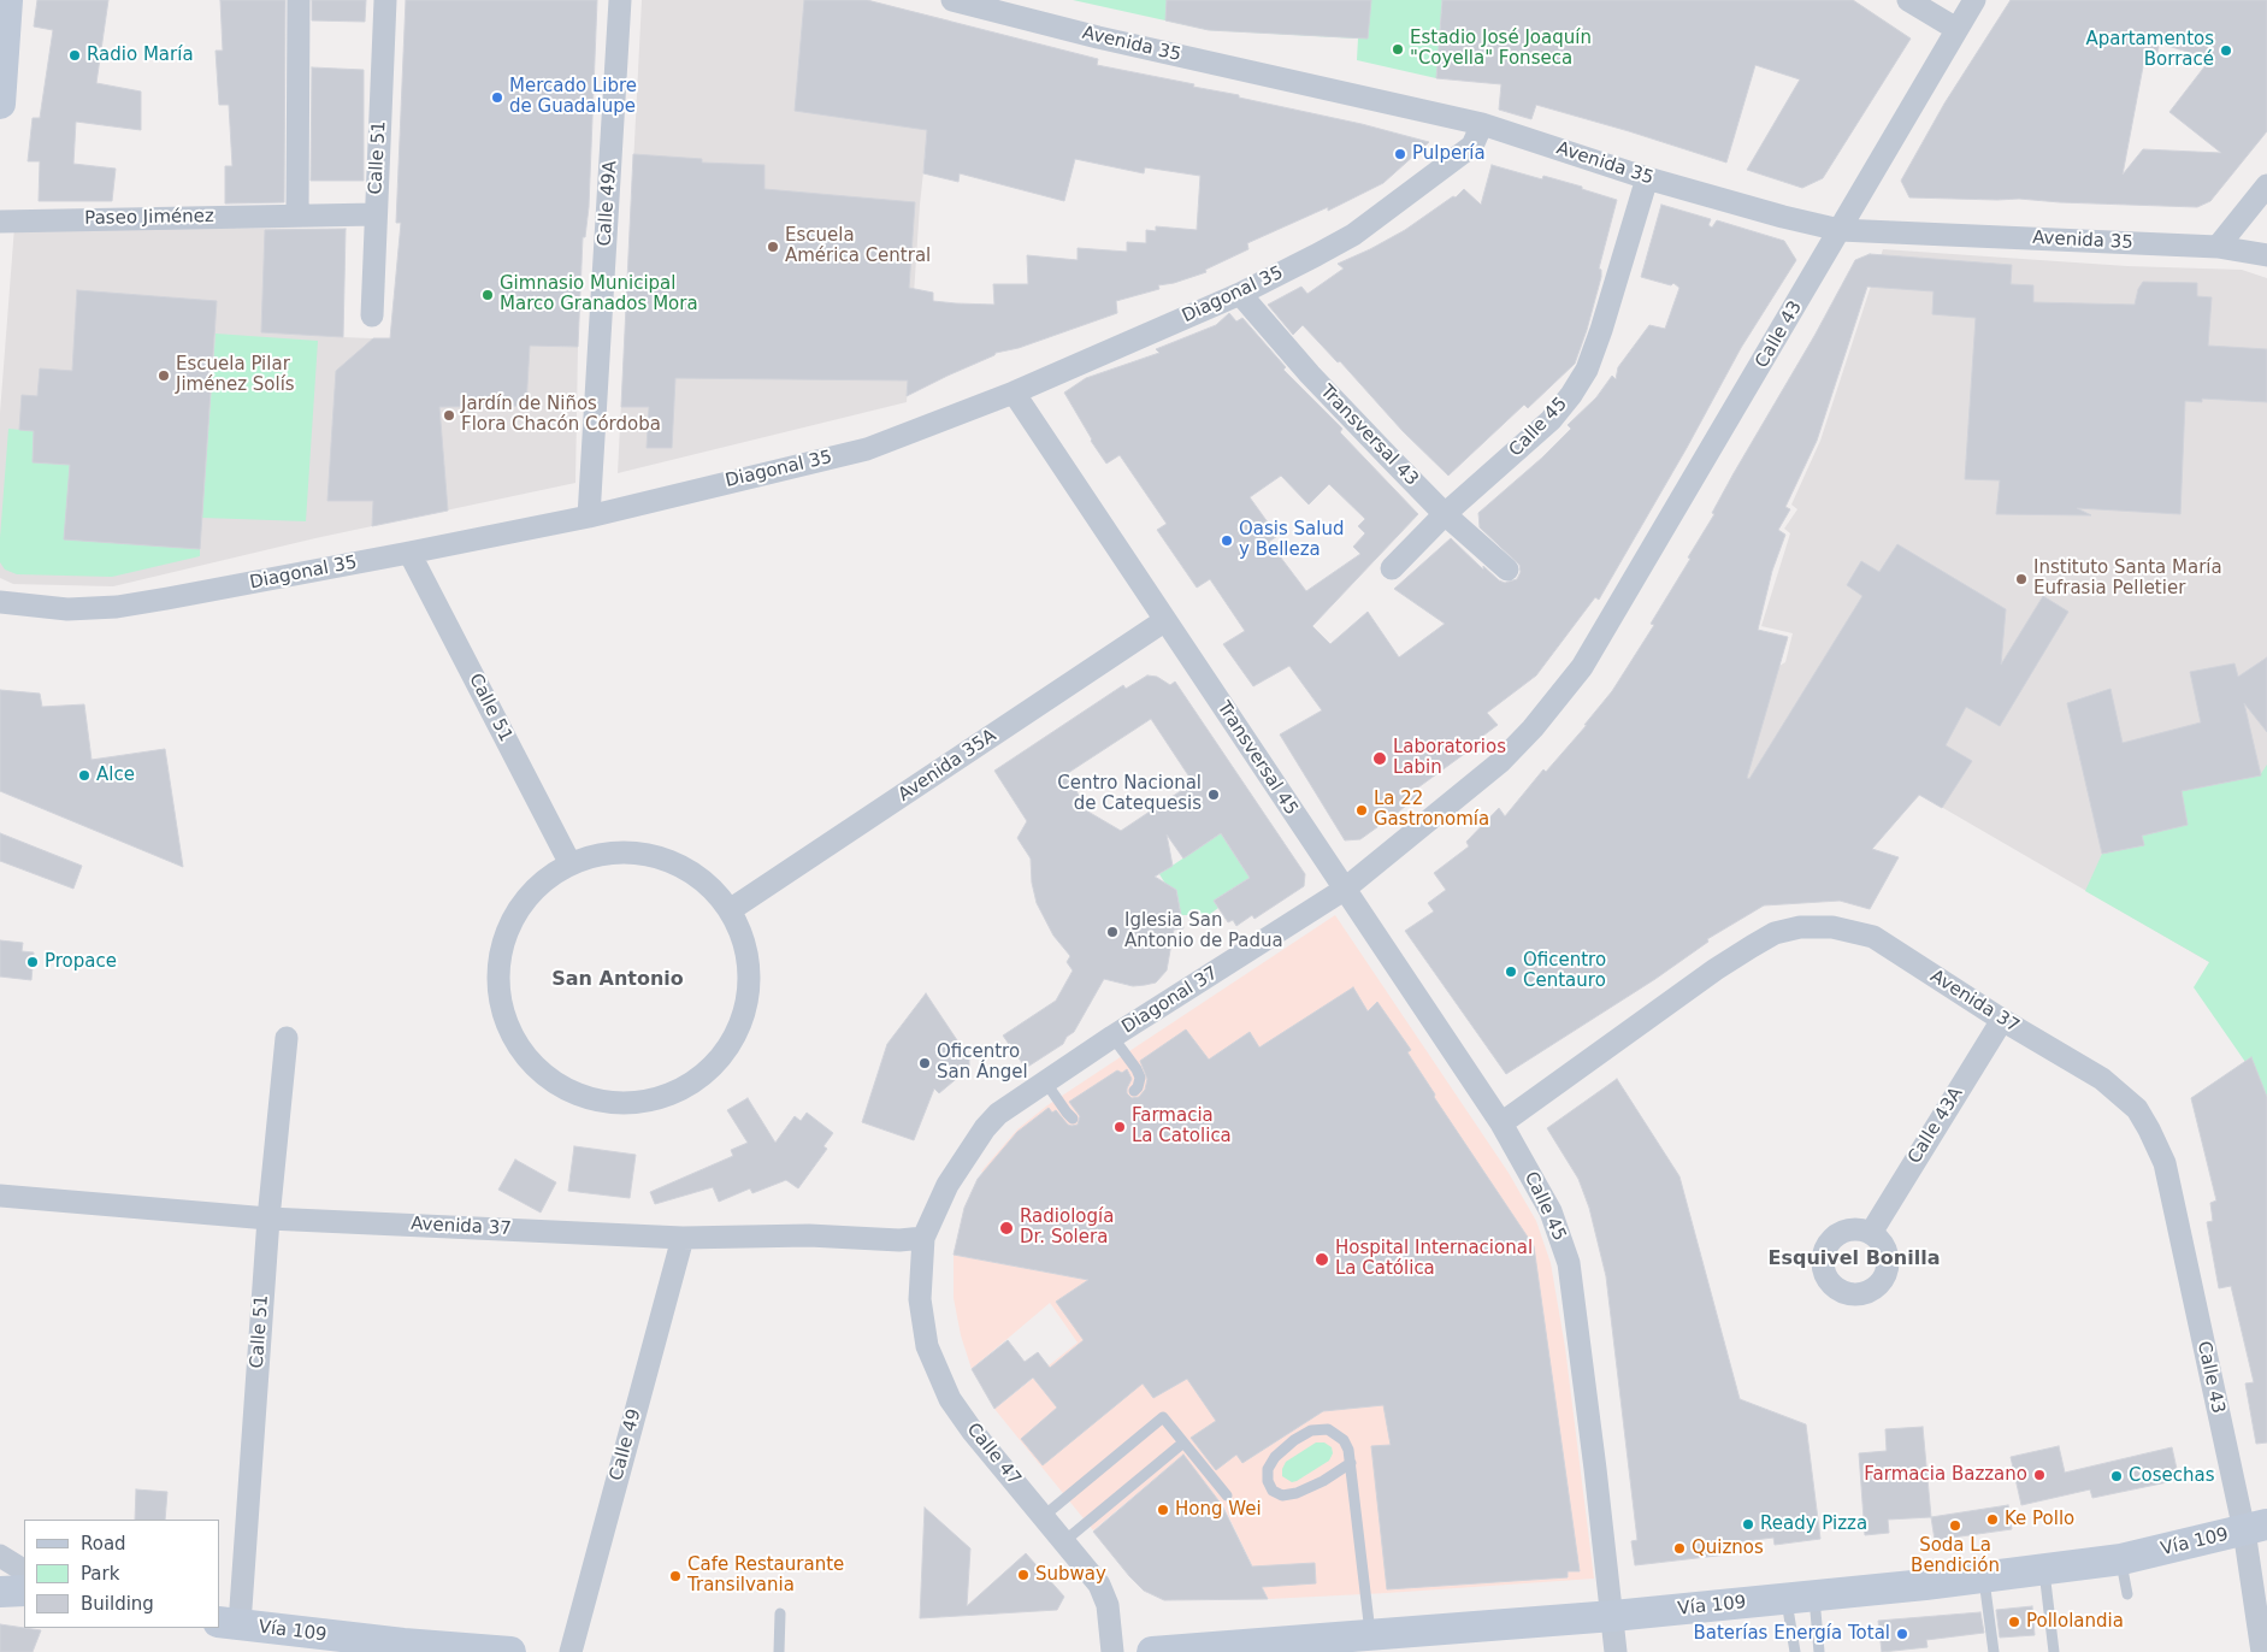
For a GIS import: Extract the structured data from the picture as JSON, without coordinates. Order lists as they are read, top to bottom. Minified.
{"streets":{"main road":["Vía 109"],"street":["Avenida 35","Calle 51","Calle 49A","Paseo Jiménez","Diagonal 35","Calle 43","Calle 45","Transversal 43","Transversal 45","Avenida 35A","Diagonal 37","Avenida 37","Calle 43A","Calle 49","Calle 47"]},"crossings":[["Avenida 35","Diagonal 35"],["Avenida 35","Calle 43"],["Avenida 35","Calle 45"],["Calle 51","Diagonal 35"],["Calle 51","Avenida 37"],["Calle 51","Vía 109"],["Calle 49A","Diagonal 35"],["Diagonal 35","Transversal 43"],["Diagonal 35","Transversal 45"],["Calle 43","Diagonal 37"],["Calle 43","Avenida 37"],["Calle 43","Vía 109"],["Calle 45","Transversal 43"],["Calle 45","Transversal 45"],["Calle 45","Avenida 37"],["Calle 45","Vía 109"],["Transversal 45","Avenida 35A"],["Transversal 45","Diagonal 37"],["Transversal 45","Avenida 37"],["Diagonal 37","Avenida 37"],["Diagonal 37","Calle 47"],["Avenida 37","Calle 43A"],["Avenida 37","Calle 49"],["Avenida 37","Calle 47"]],"districts":["San Antonio","Esquivel Bonilla"],"places":["Estadio José Joaquín \"Coyella\" Fonseca","Apartamentos Borracé","Radio María","Mercado Libre de Guadalupe","Pulpería","Escuela América Central","Gimnasio Municipal Marco Granados Mora","Escuela Pilar Jiménez Solís","Jardín de Niños Flora Chacón Córdoba","Oasis Salud y Belleza","Instituto Santa María Eufrasia Pelletier","Laboratorios Labin","Alce","Centro Nacional de Catequesis","La 22 Gastronomía","Iglesia San Antonio de Padua","Propace","Oficentro Centauro","Oficentro San Ángel","Farmacia La Catolica","Radiología Dr. Solera","Hospital Internacional La Católica","Farmacia Bazzano","Cosechas","Hong Wei","Ke Pollo","Ready Pizza","Soda La Bendición","Quiznos","Subway","Cafe Restaurante Transilvania","Pollolandia","Baterías Energía Total"],"legend":["Road","Park","Building"]}
